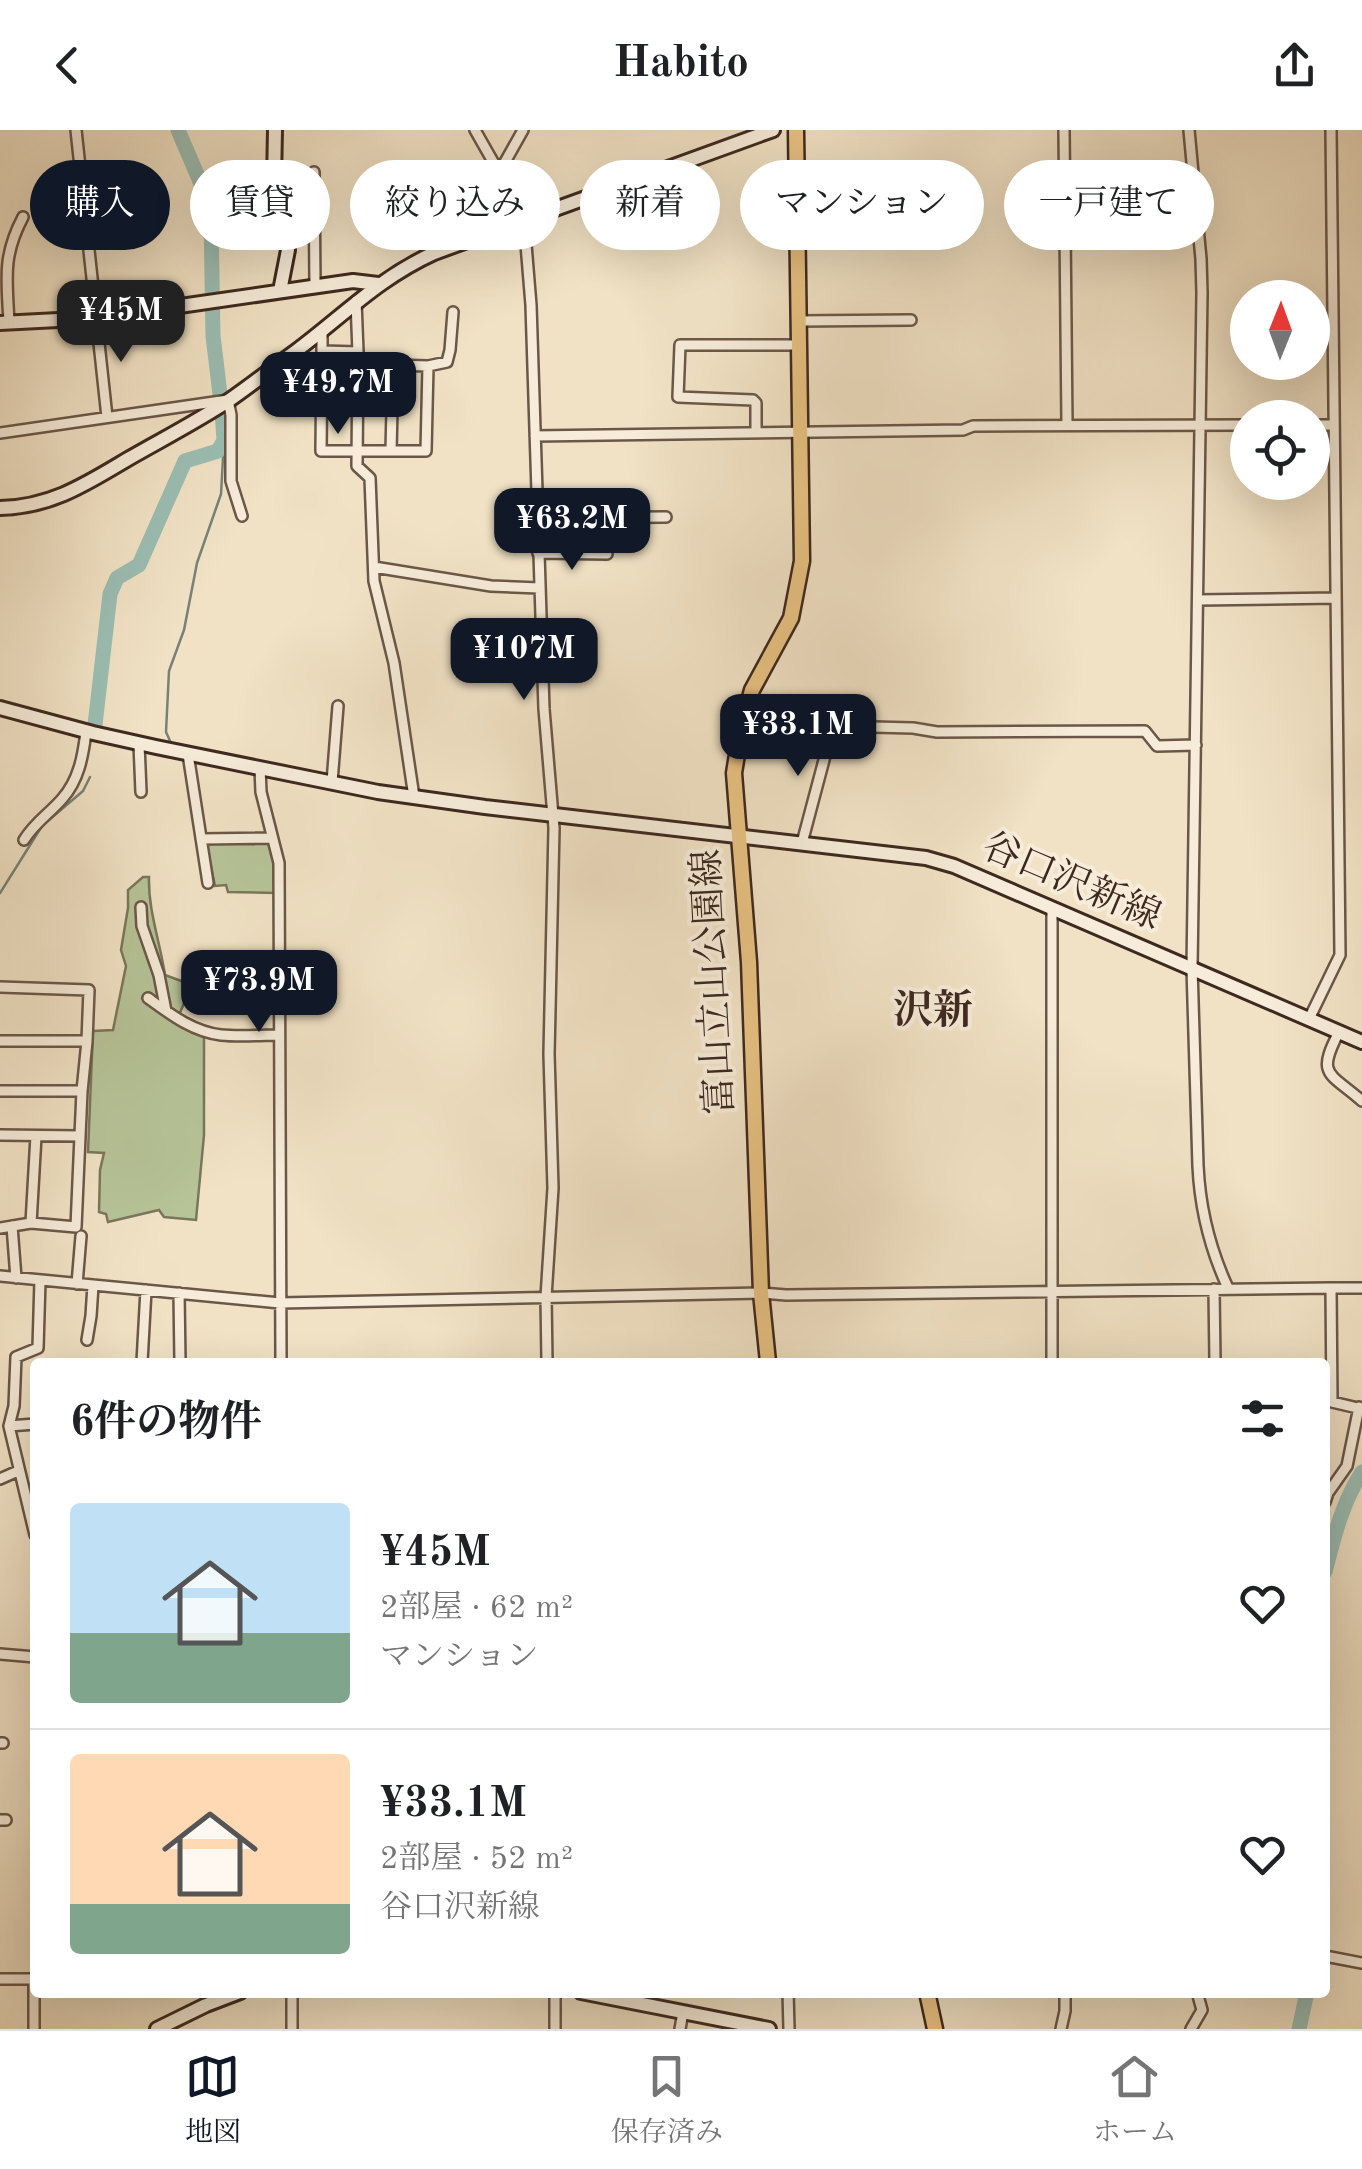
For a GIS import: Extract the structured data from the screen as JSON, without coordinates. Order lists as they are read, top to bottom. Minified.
{"streets":{"main road":["富山立山公園線"],"street":["谷口沢新線"]},"crossings":[["谷口沢新線","富山立山公園線"]],"districts":["沢新"],"north":"top","page":{"header":"Habito","chip":["購入","賃貸","絞り込み","新着","マンション","一戸建て"],"price":["¥45M","¥49.7M","¥63.2M","¥107M","¥33.1M","¥73.9M"],"heading":"6件の物件","list":[{"name":"¥45M","note":"2部屋 · 62 m² · マンション"},{"name":"¥33.1M","note":"2部屋 · 52 m² · 谷口沢新線"}],"tabs":["地図","保存済み","ホーム"]}}
